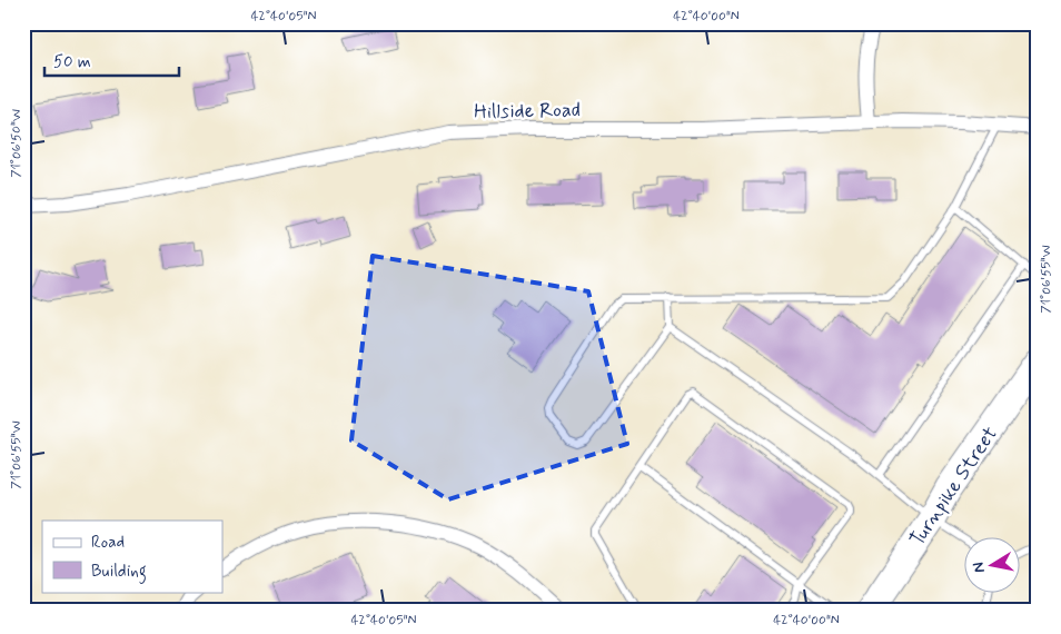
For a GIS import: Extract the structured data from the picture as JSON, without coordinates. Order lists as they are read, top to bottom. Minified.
{"streets":{"highway":["Turnpike Street"],"street":["Hillside Road"]},"legend":["Road","Building"],"scale_bar":"50 m","north":"left","coordinates":["42°40'05\"N","42°40'00\"N","71°06'50\"W","71°06'55\"W"]}
